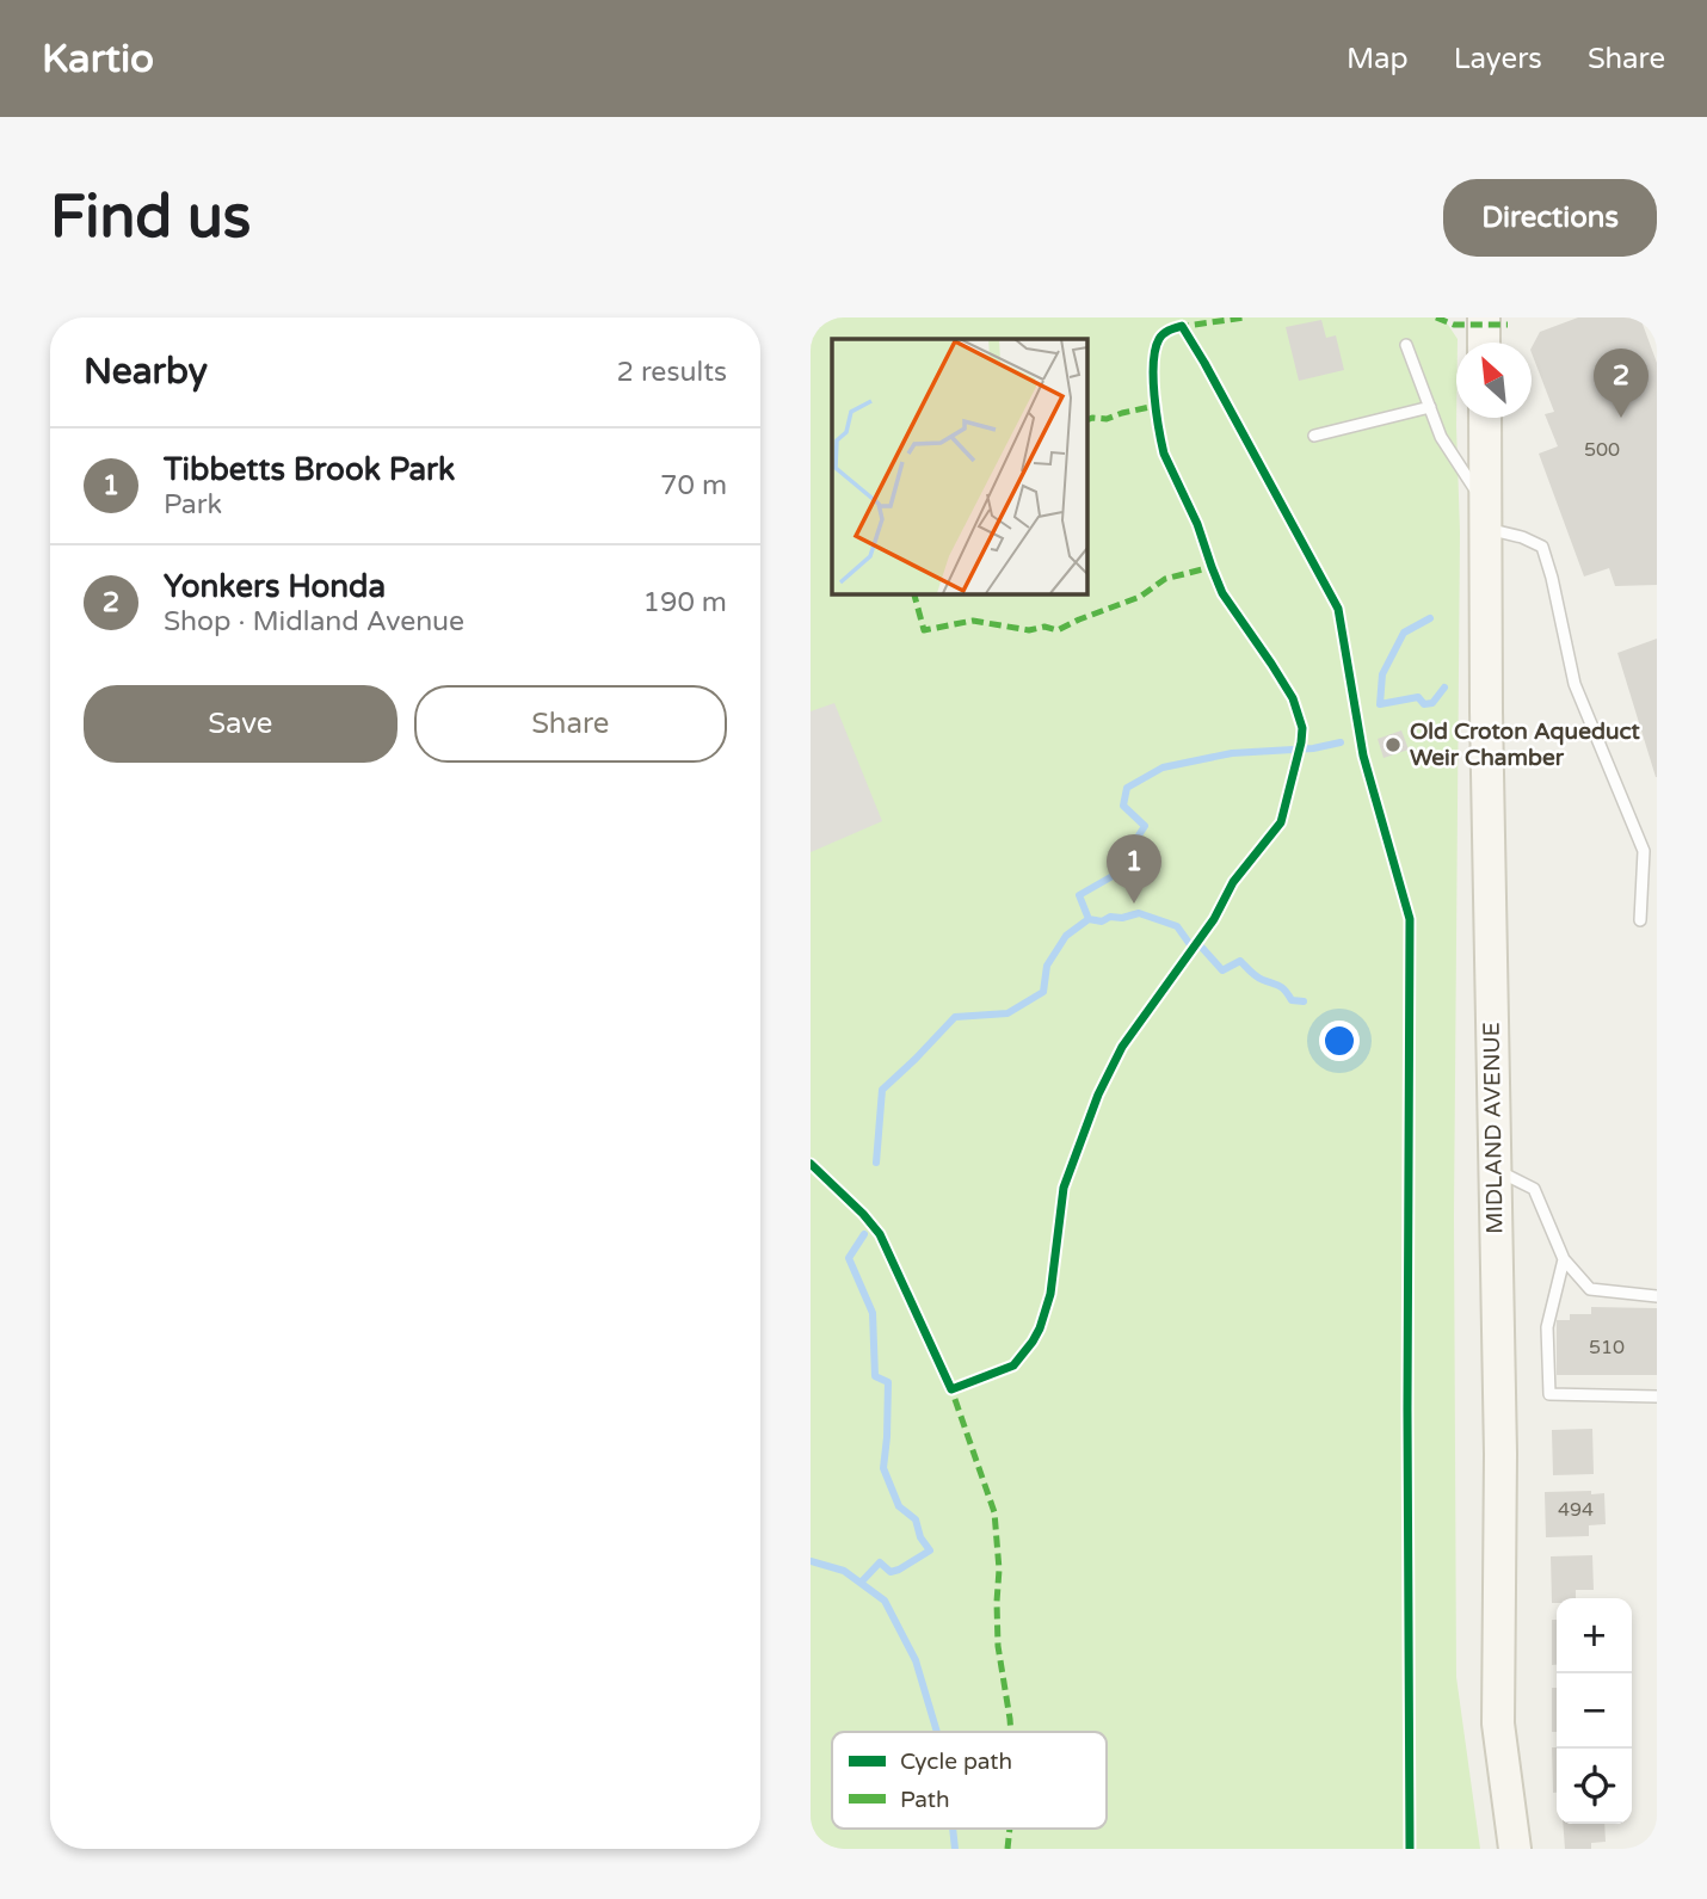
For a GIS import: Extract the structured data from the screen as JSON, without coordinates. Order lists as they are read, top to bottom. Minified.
{"streets":{"street":["MIDLAND AVENUE"]},"places":["Old Croton Aqueduct Weir Chamber"],"house_numbers":["500","510","494"],"legend":["Cycle path","Path"],"north":"top left","page":{"header":"Kartio","nav":["Map","Layers","Share"],"buttons":["Directions",["Save","Share"]],"title":"Find us","heading":["Nearby","2 results"],"pins":["2","1"],"list":[{"mark":"1","name":"Tibbetts Brook Park","note":"Park","value":"70 m"},{"mark":"2","name":"Yonkers Honda","note":"Shop · Midland Avenue","value":"190 m"}],"map_buttons":["+","−"]}}
